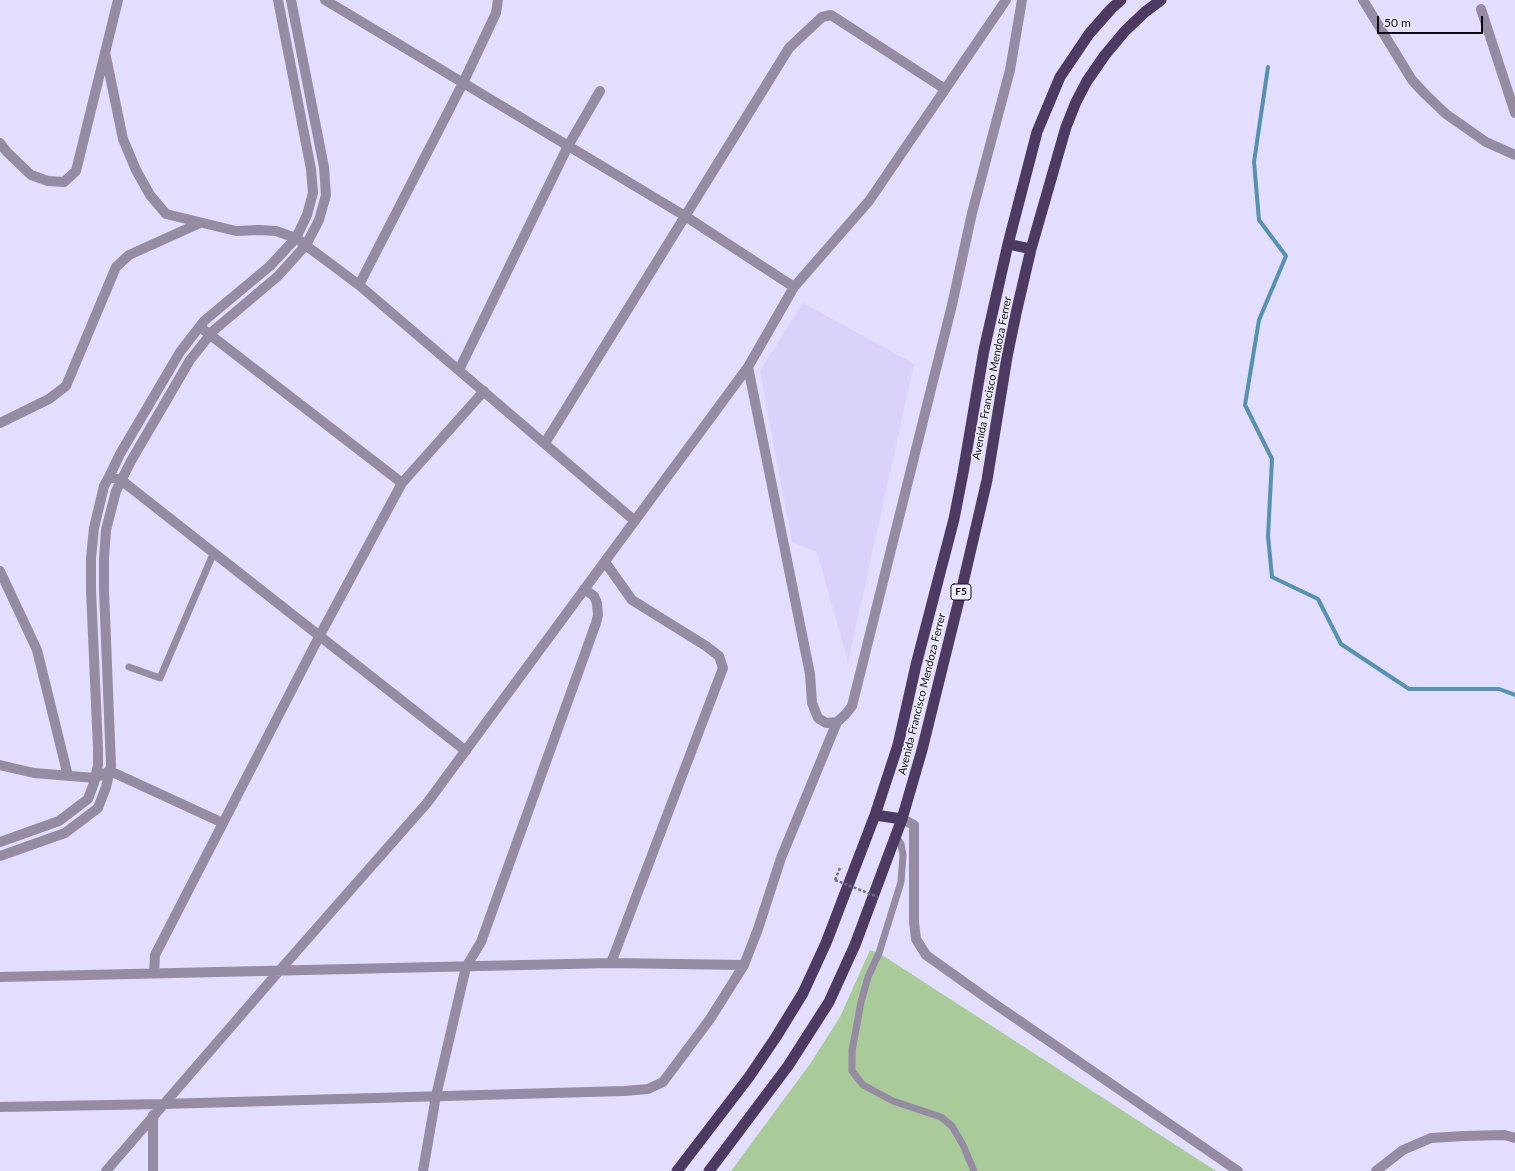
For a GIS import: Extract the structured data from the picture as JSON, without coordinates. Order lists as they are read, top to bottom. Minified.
{"streets":{"highway":["Avenida Francisco Mendoza Ferrer","F5"]},"scale_bar":"50 m"}
